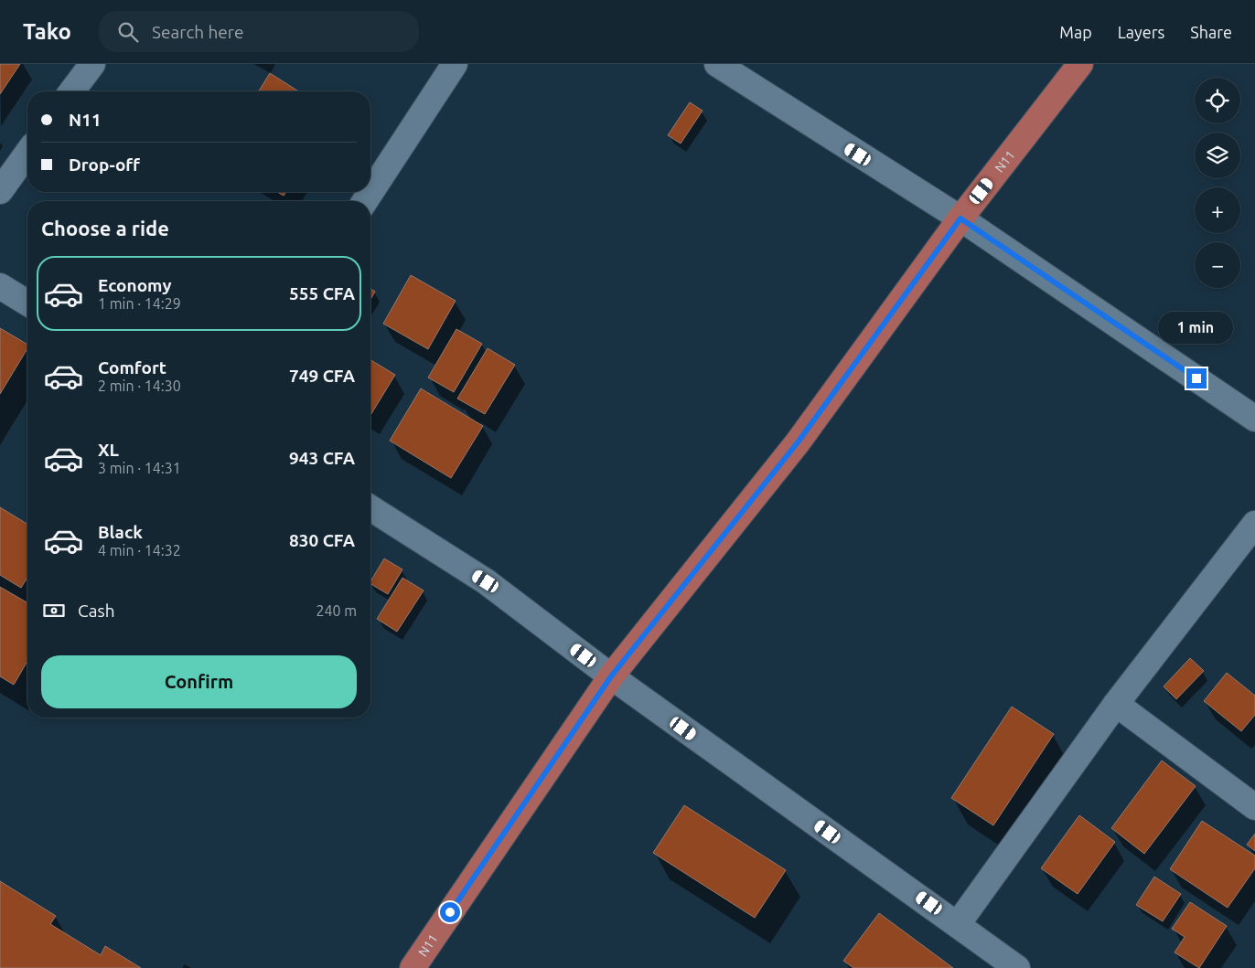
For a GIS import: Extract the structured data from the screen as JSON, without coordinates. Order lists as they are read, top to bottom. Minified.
{"streets":{"main road":["N11"]},"page":{"header":"Tako","search":"Search here","nav":["Map","Layers","Share"],"map_buttons":["+","−"],"banner":["N11","Drop-off"],"heading":"Choose a ride","list":[{"name":"Economy","note":"1 min · 14:29","value":"555 CFA"},{"name":"Comfort","note":"2 min · 14:30","value":"749 CFA"},{"name":"XL","note":"3 min · 14:31","value":"943 CFA"},{"name":"Black","note":"4 min · 14:32","value":"830 CFA"}],"bubble":"1 min","pay":["Cash","240 m"],"buttons":"Confirm"}}
